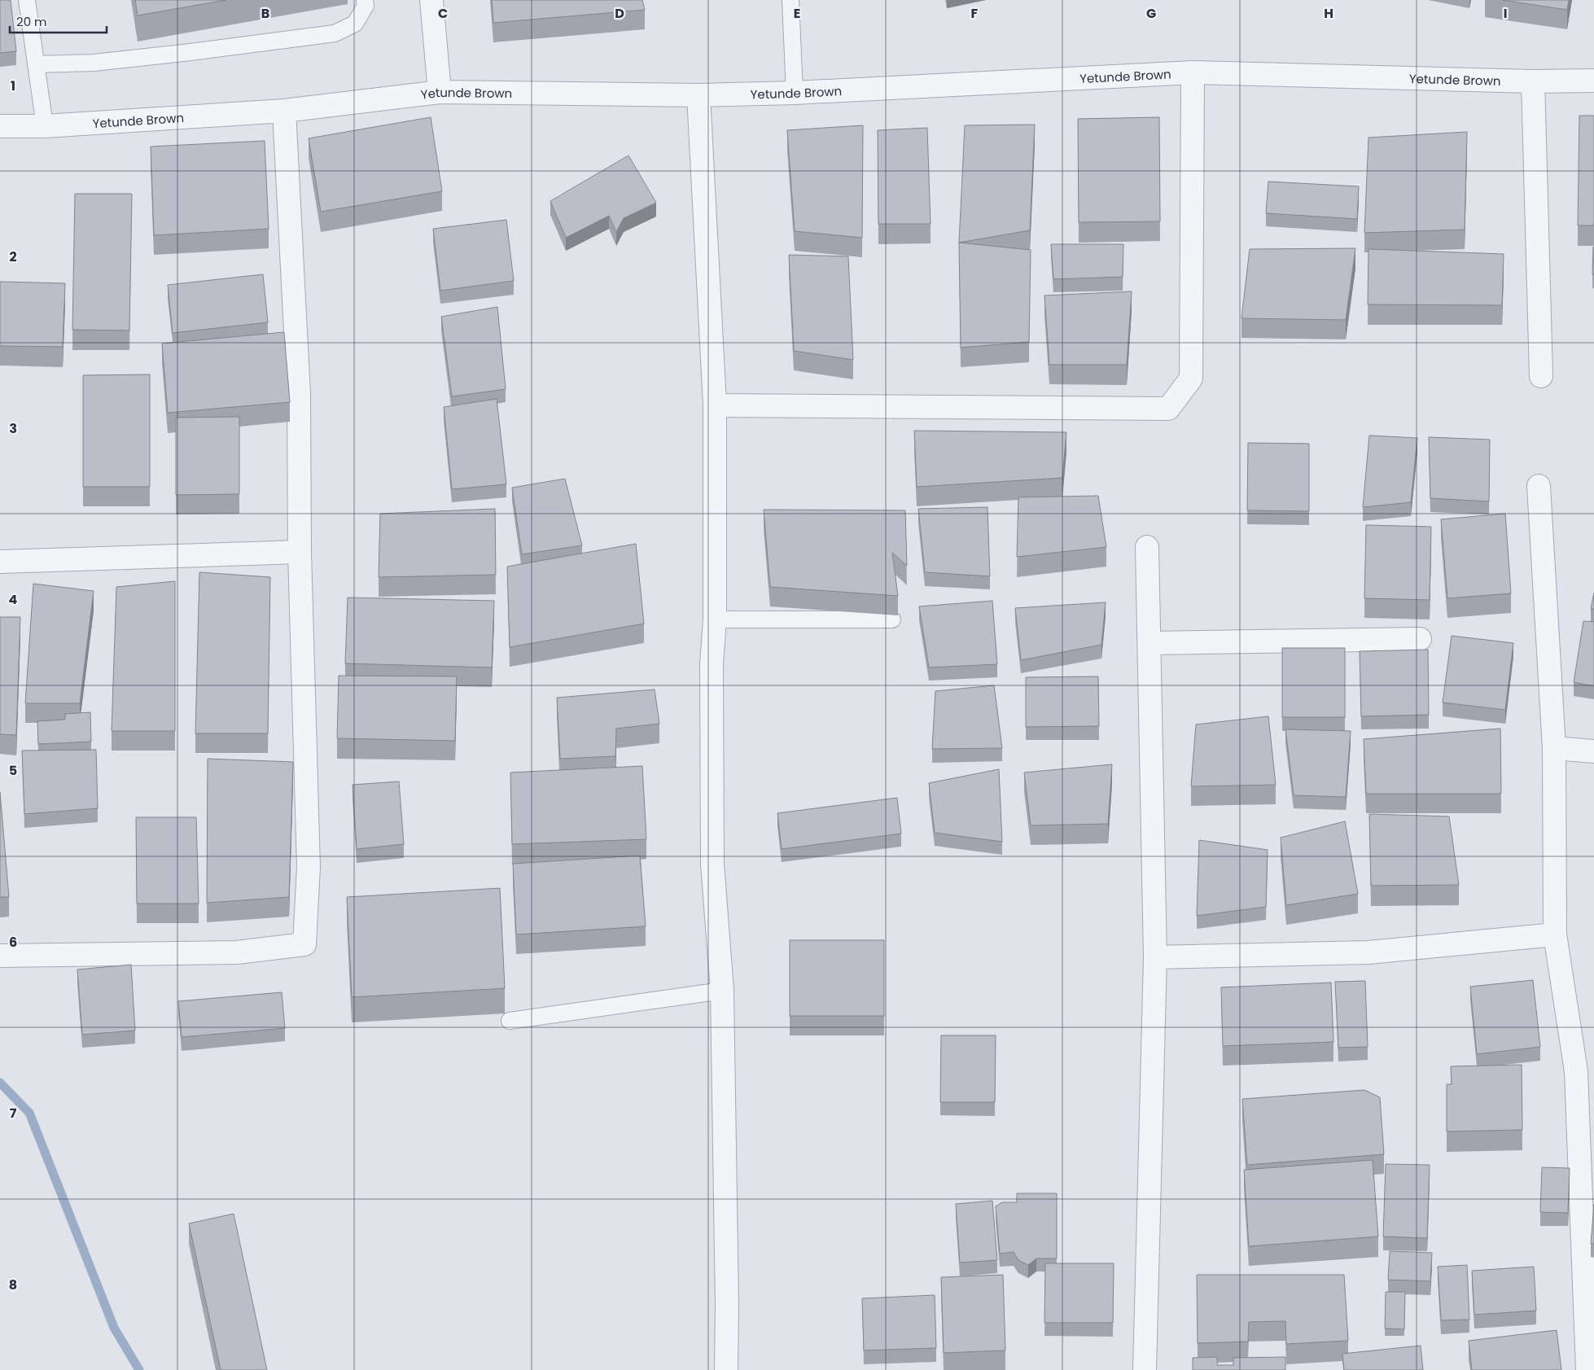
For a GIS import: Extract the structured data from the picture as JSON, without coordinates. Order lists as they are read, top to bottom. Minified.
{"streets":{"street":["Yetunde Brown"]},"scale_bar":"20 m","grid":{"columns":["B","C","D","E","F","G","H","I"],"rows":["1","2","3","4","5","6","7","8"]}}
